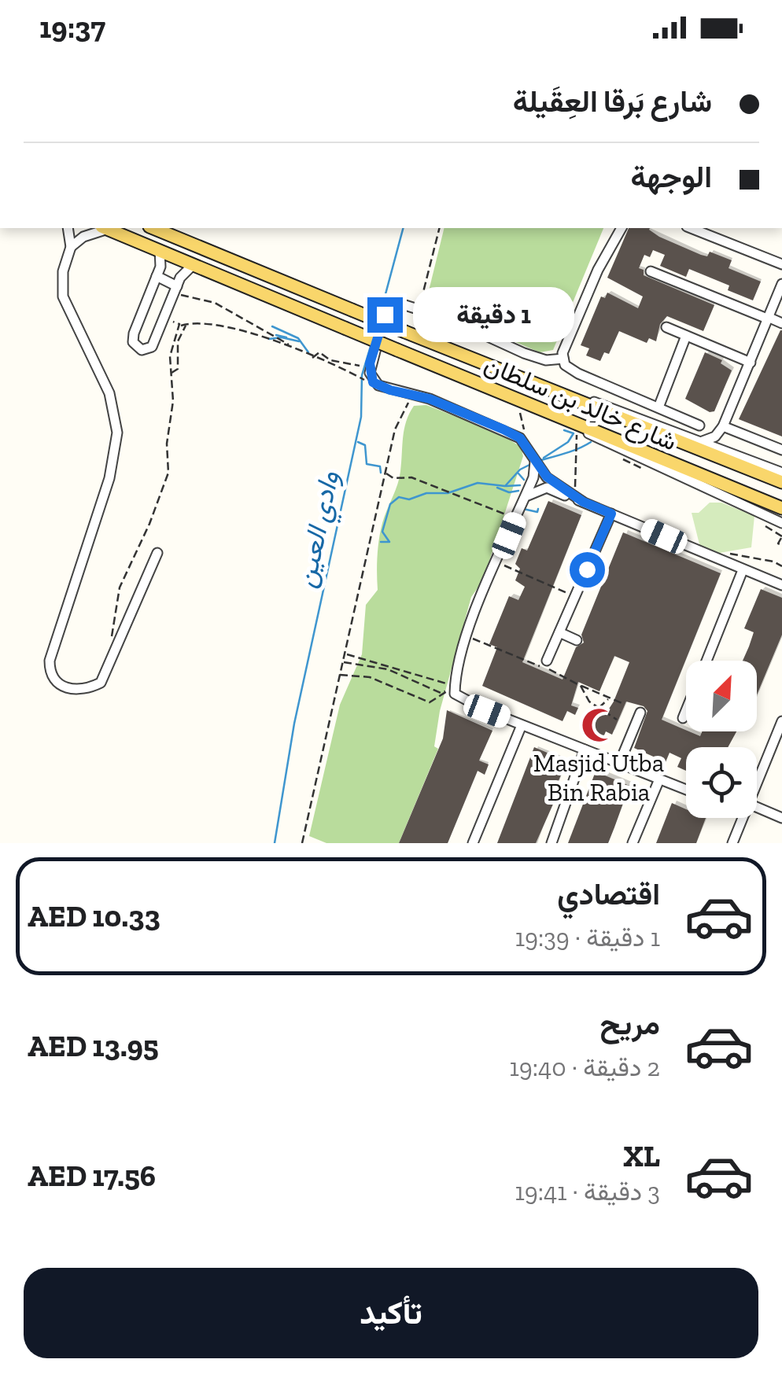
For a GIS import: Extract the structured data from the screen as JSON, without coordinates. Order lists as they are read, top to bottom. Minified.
{"streets":{"main road":["شارع خالِد بن سلطان"]},"water":["وادي العين"],"places":{"mosque":["Masjid Utba Bin Rabia"]},"north":"top right","page":{"status":"19:37","banner":["شارع بَرقا العِقَيلة","الوجهة"],"bubble":"1 دقيقة","list":[{"name":"اقتصادي","note":"1 دقيقة · 19:39","value":"AED 10.33"},{"name":"مريح","note":"2 دقيقة · 19:40","value":"AED 13.95"},{"name":"XL","note":"3 دقيقة · 19:41","value":"AED 17.56"}],"buttons":"تأكيد"}}
